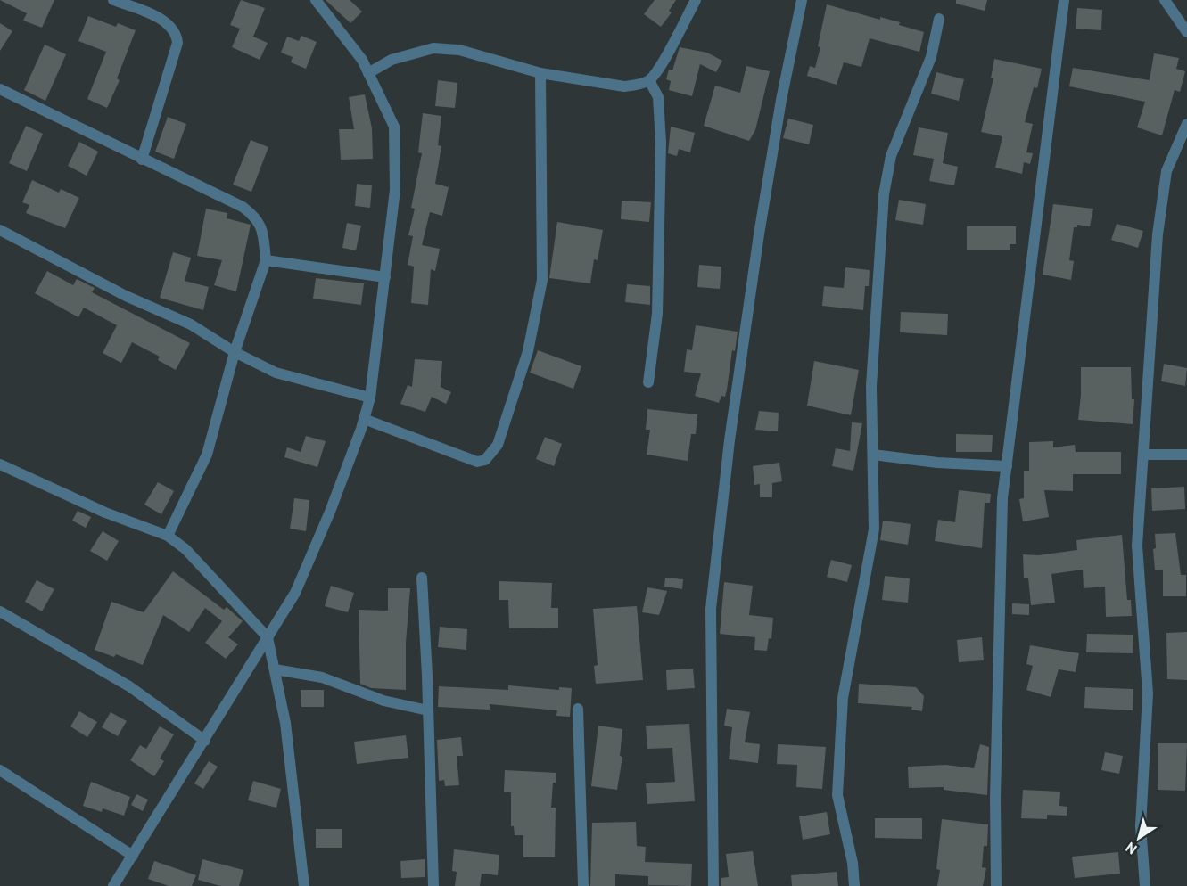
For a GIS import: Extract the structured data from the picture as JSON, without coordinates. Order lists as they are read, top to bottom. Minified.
{"north":"bottom left"}
